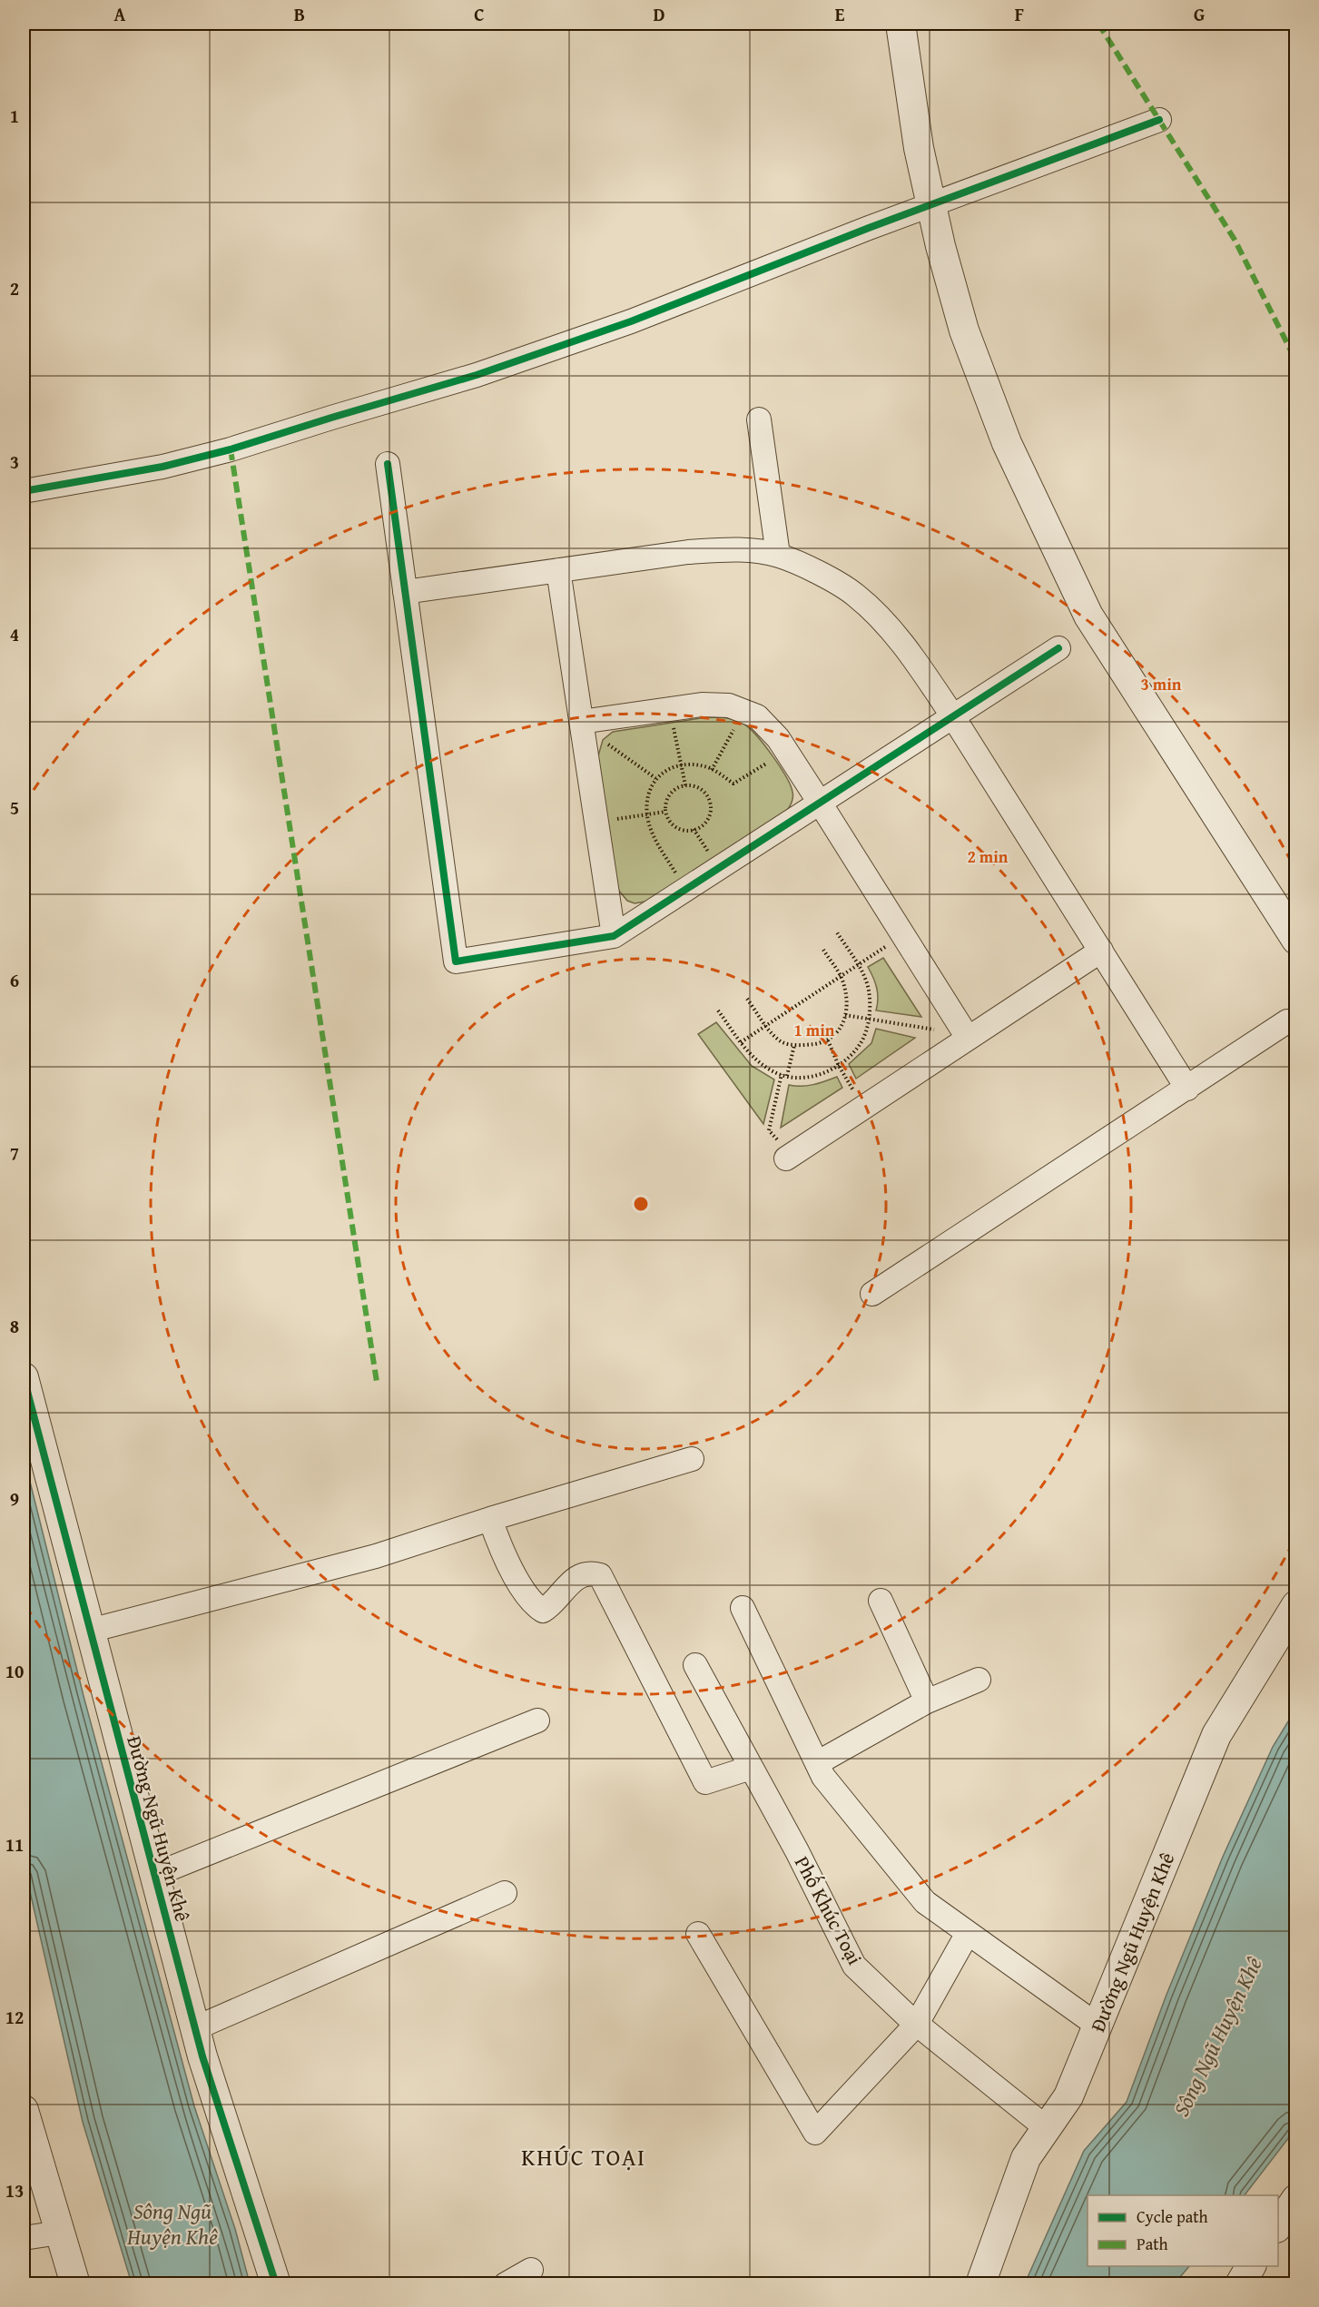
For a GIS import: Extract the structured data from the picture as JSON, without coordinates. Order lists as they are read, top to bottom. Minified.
{"streets":{"street":["Đường Ngũ Huyện Khê","Phố Khúc Toại"]},"crossings":[["Đường Ngũ Huyện Khê","Phố Khúc Toại"]],"districts":["KHÚC TOẠI"],"water":["Sông Ngũ Huyện Khê"],"legend":["Cycle path","Path"],"grid":{"columns":["A","B","C","D","E","F","G"],"rows":["1","2","3","4","5","6","7","8","9","10","11","12","13"]},"rings":["3 min","2 min","1 min"]}
